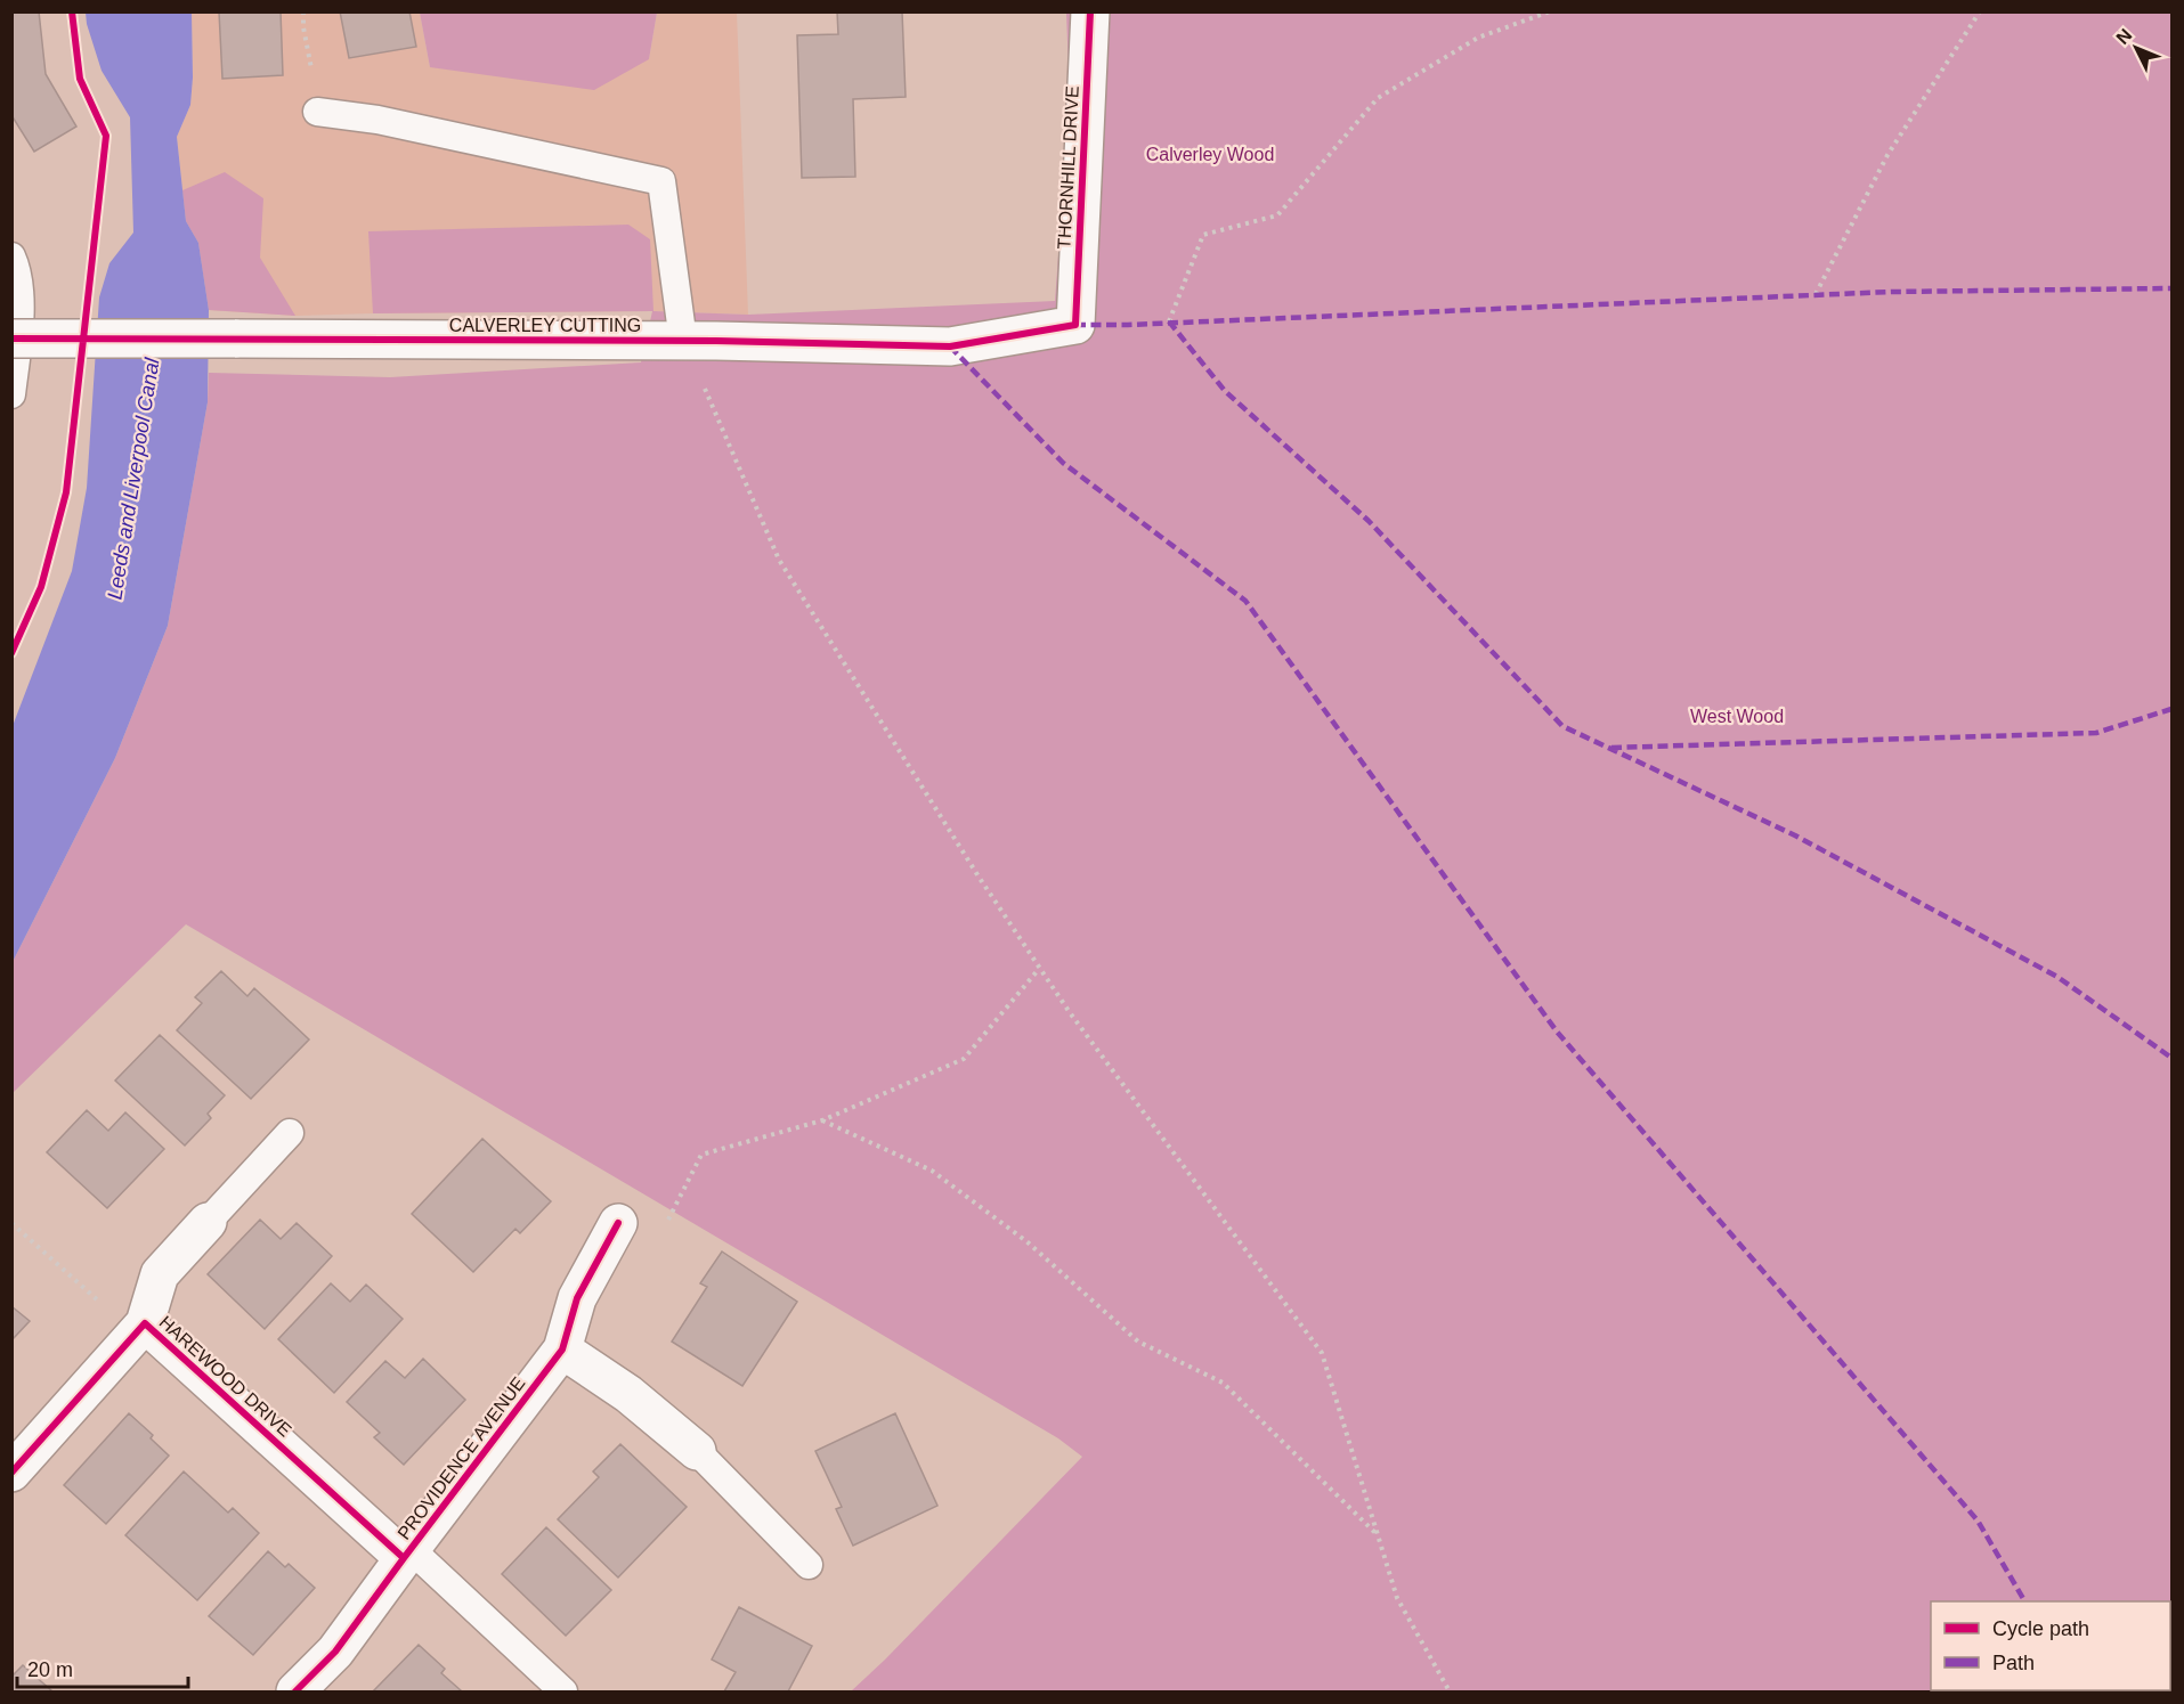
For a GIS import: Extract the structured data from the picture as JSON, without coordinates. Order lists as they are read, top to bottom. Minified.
{"streets":{"street":["THORNHILL DRIVE","CALVERLEY CUTTING","HAREWOOD DRIVE","PROVIDENCE AVENUE"]},"crossings":[["THORNHILL DRIVE","CALVERLEY CUTTING"],["HAREWOOD DRIVE","PROVIDENCE AVENUE"]],"water":["Leeds and Liverpool Canal"],"parks":["Calverley Wood","West Wood"],"legend":["Cycle path","Path"],"scale_bar":"20 m","north":"top left"}
